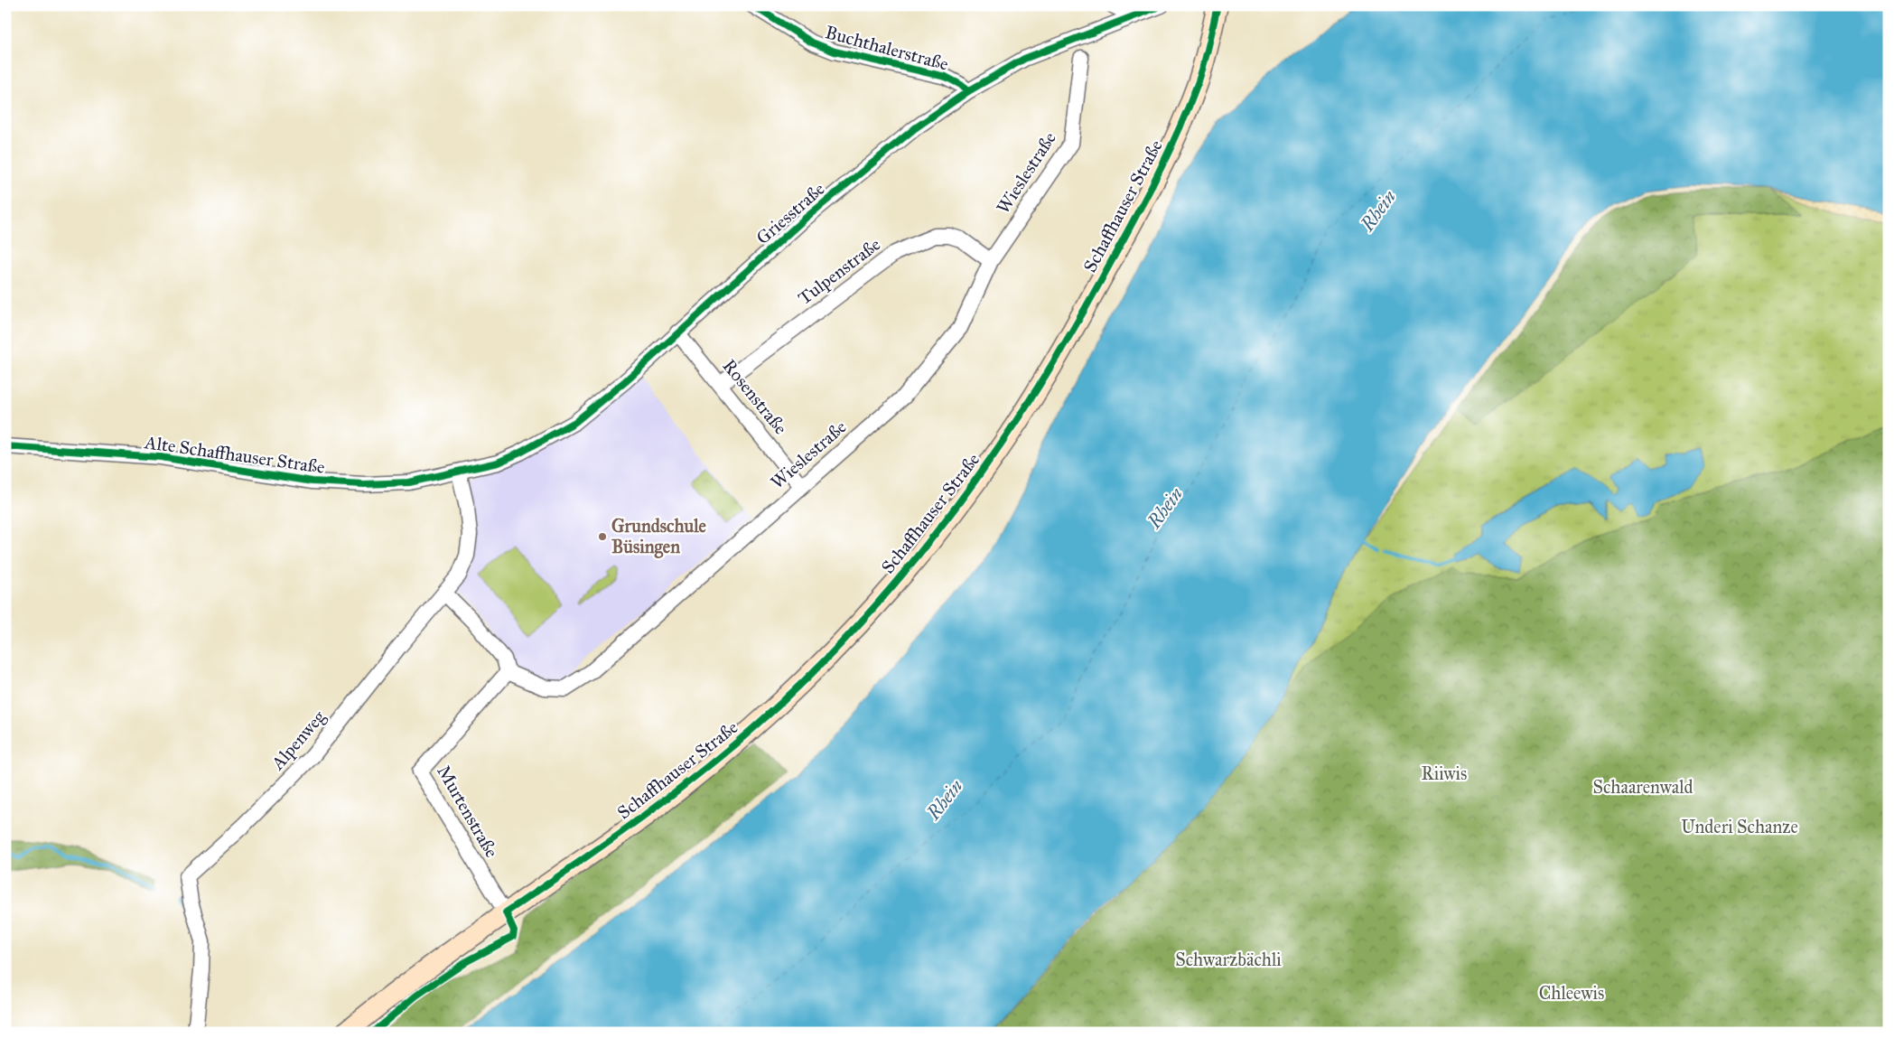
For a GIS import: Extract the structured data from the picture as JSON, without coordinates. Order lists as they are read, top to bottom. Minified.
{"streets":{"main road":["Schaffhauser Straße"],"street":["Buchthalerstraße","Wieslestraße","Griesstraße","Tulpenstraße","Rosenstraße","Alte Schaffhauser Straße","Alpenweg","Murtenstraße"]},"crossings":[["Buchthalerstraße","Griesstraße"],["Wieslestraße","Tulpenstraße"],["Wieslestraße","Rosenstraße"],["Wieslestraße","Murtenstraße"],["Schaffhauser Straße","Murtenstraße"],["Griesstraße","Rosenstraße"],["Griesstraße","Alte Schaffhauser Straße"],["Griesstraße","Alpenweg"],["Tulpenstraße","Rosenstraße"],["Alte Schaffhauser Straße","Alpenweg"]],"water":["Rhein"],"parks":["Riiwis","Schaarenwald","Underi Schanze","Schwarzbächli","Chleewis"],"places":["Grundschule Büsingen"]}
